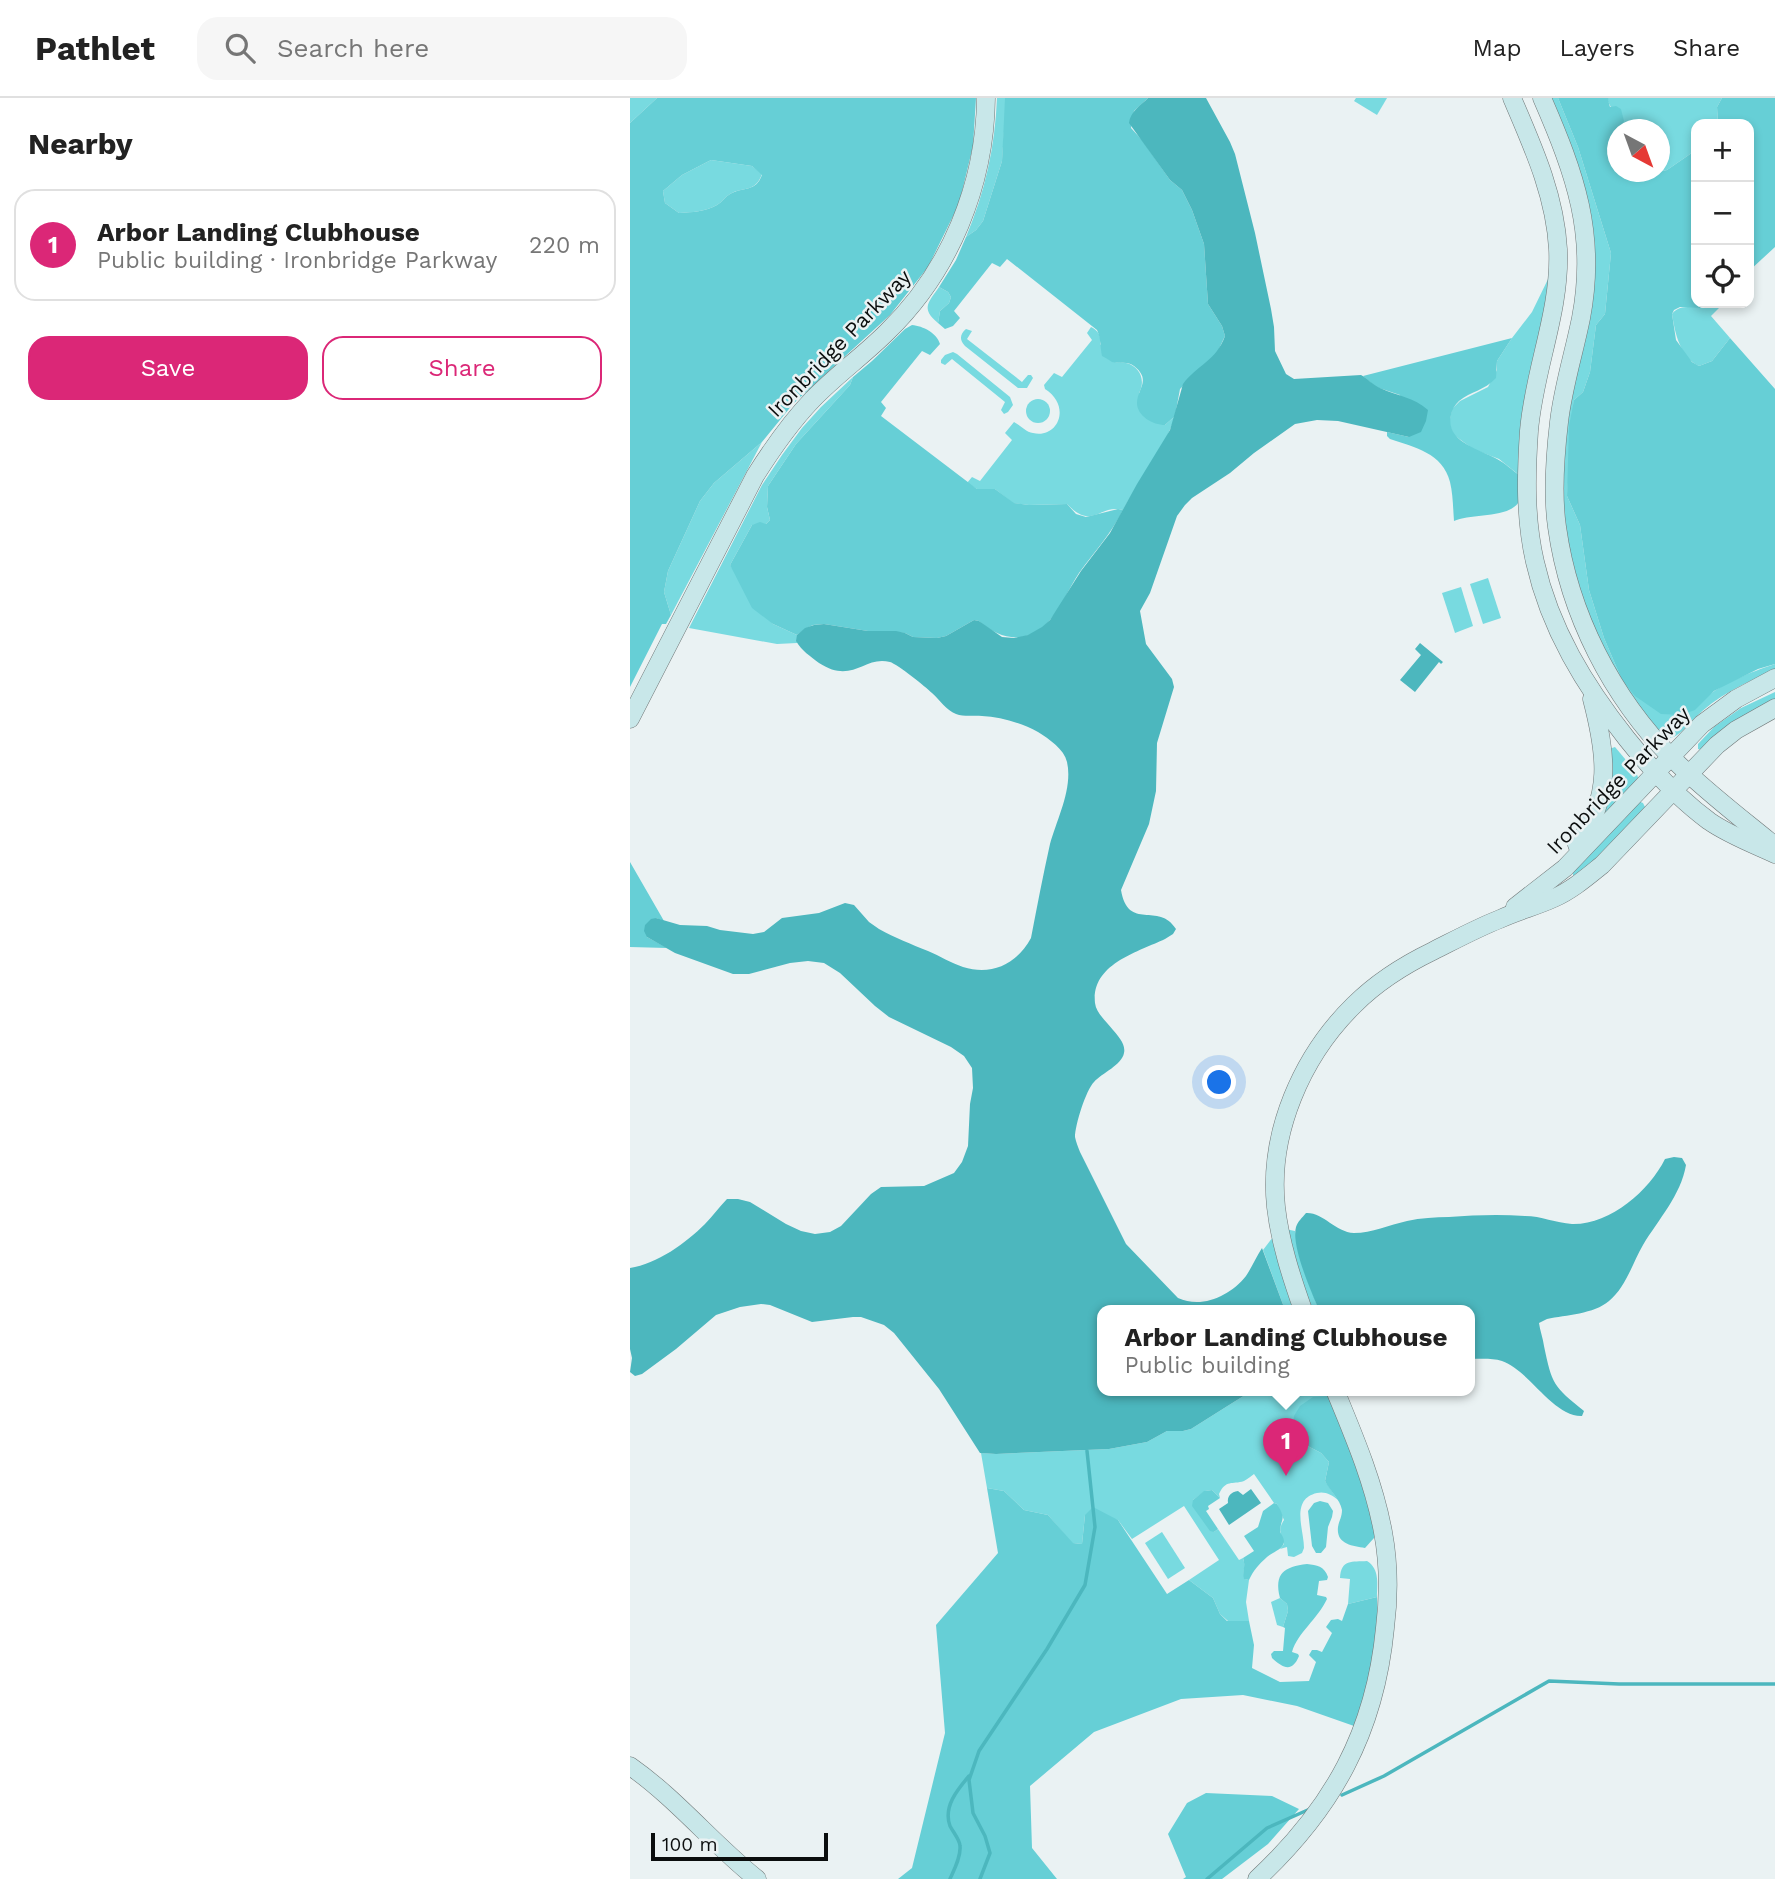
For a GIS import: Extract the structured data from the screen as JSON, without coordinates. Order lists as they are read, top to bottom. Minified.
{"streets":{"street":["Ironbridge Parkway"]},"scale_bar":"100 m","north":"bottom right","page":{"header":"Pathlet","search":"Search here","nav":["Map","Layers","Share"],"heading":"Nearby","map_buttons":["+","−"],"list":[{"mark":"1","name":"Arbor Landing Clubhouse","note":"Public building · Ironbridge Parkway","value":"220 m"}],"buttons":["Save","Share"],"popup":["Arbor Landing Clubhouse","Public building"],"pins":"1","scale":"100 m"}}
